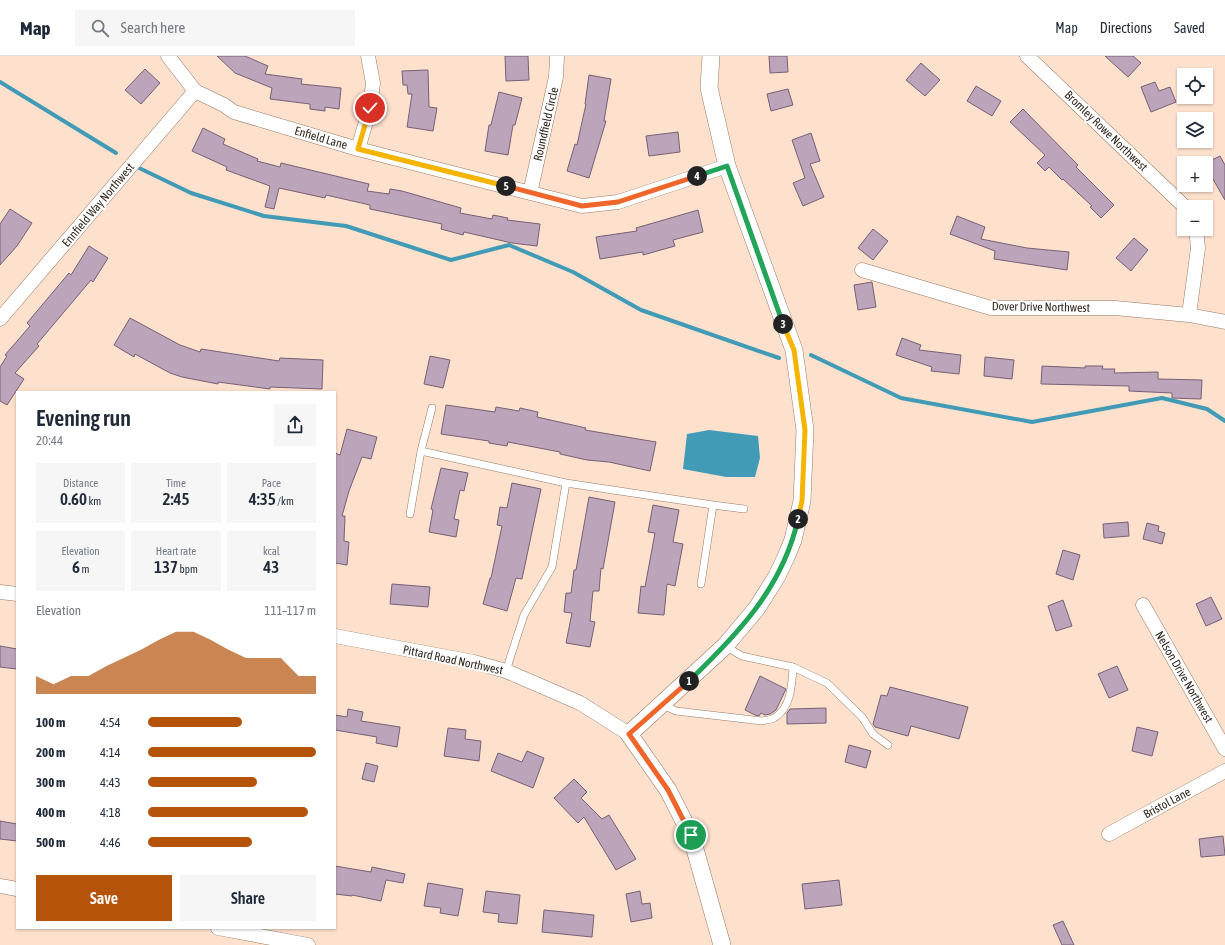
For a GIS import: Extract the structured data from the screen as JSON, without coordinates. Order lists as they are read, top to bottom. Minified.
{"streets":{"street":["Roundfield Circle","Bromley Rowe Northwest","Enfield Lane","Ennfield Way Northwest","Dover Drive Northwest","Pittard Road Northwest","Nelson Drive Northwest","Bristol Lane"]},"crossings":[["Roundfield Circle","Enfield Lane"],["Enfield Lane","Ennfield Way Northwest"]],"page":{"header":"Map","search":"Search here","nav":["Map","Directions","Saved"],"map_buttons":["+","−"],"pins":["4","5","3","2","1"],"heading":["Evening run","20:44"],"stats":[["Distance","0.60 km"],["Time","2:45"],["Pace","4:35 /km"],["Elevation","6 m"],["Heart rate","137 bpm"],["kcal","43"]],"chart":["Elevation","111–117 m"],"list":[{"name":"100 m","note":"4:54"},{"name":"200 m","note":"4:14"},{"name":"300 m","note":"4:43"},{"name":"400 m","note":"4:18"},{"name":"500 m","note":"4:46"}],"buttons":["Save","Share"]}}
